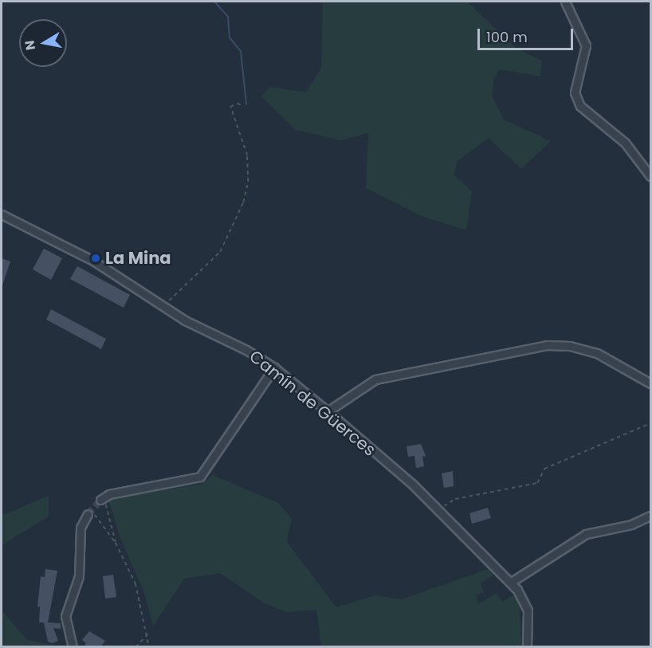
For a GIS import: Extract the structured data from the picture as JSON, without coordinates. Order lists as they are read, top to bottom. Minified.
{"streets":{"street":["Camín de Güerces"]},"places":["La Mina"],"scale_bar":"100 m","north":"left"}
